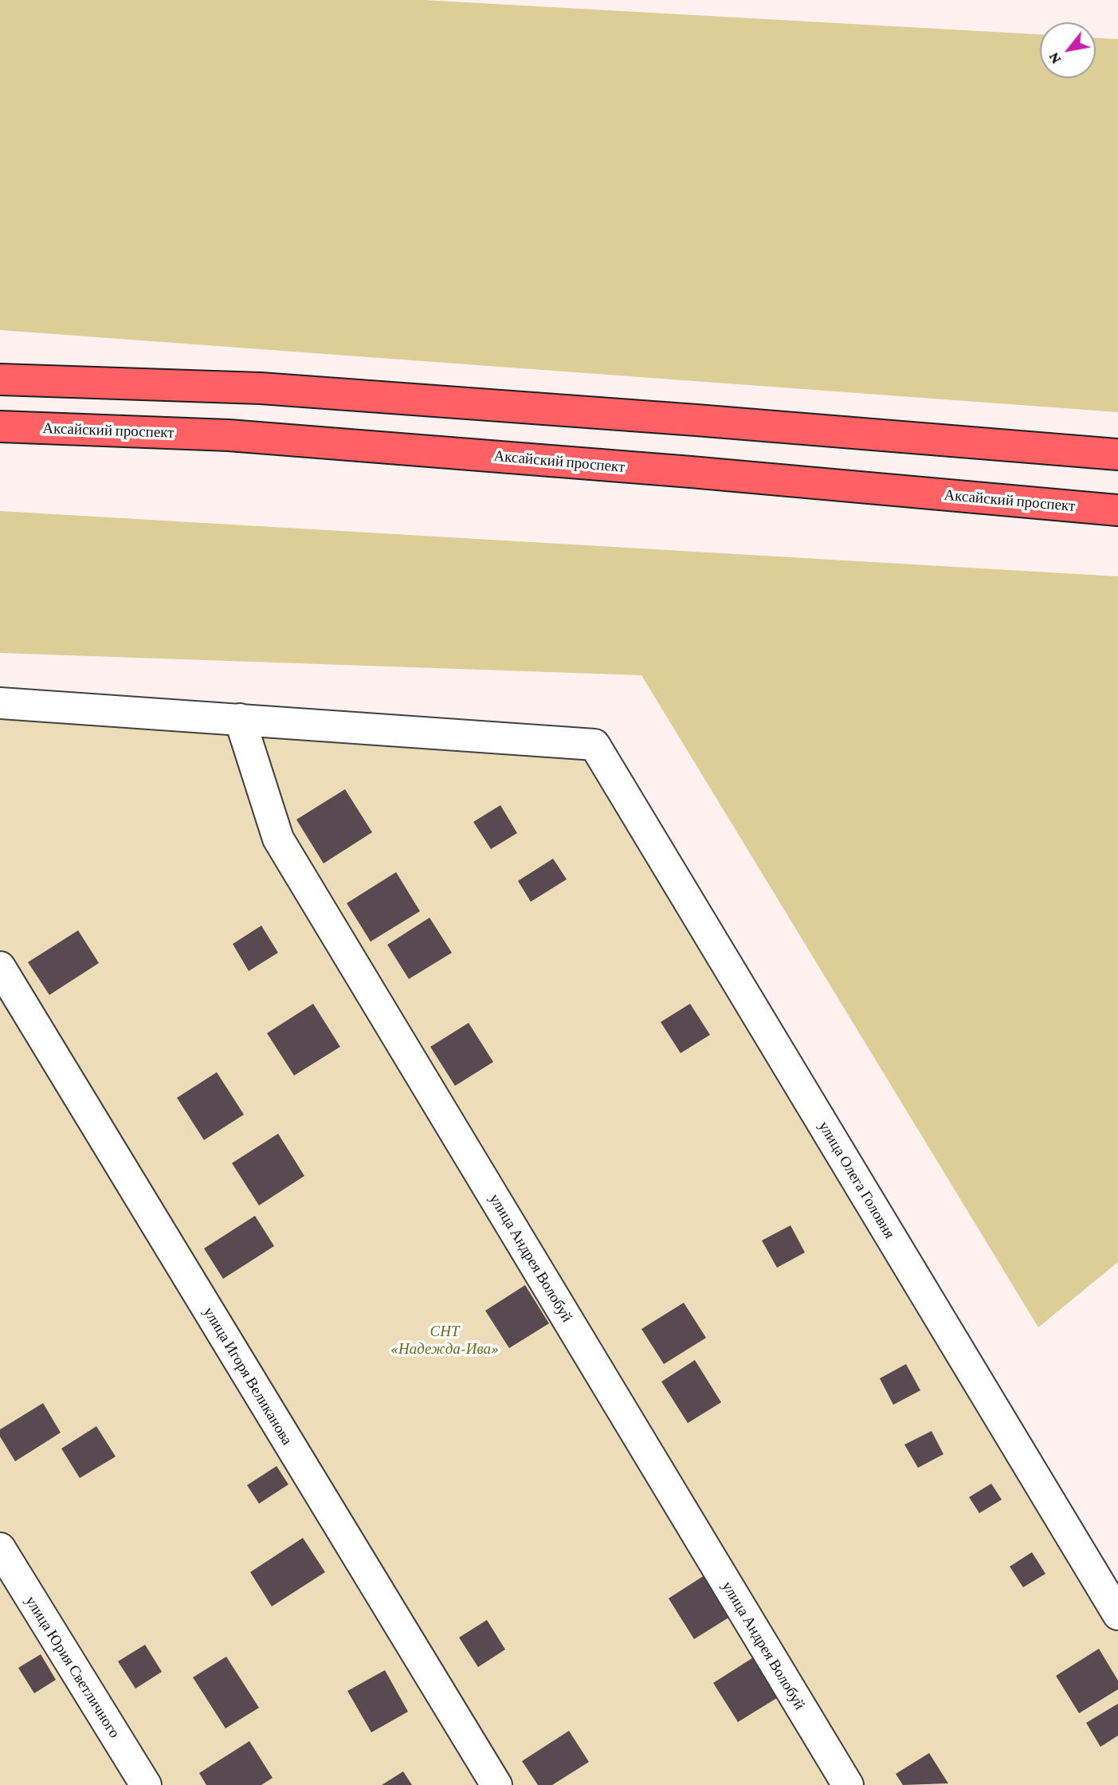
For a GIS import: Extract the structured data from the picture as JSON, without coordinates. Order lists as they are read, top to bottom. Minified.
{"streets":{"main road":["Аксайский проспект"],"street":["улица Олега Головня","улица Андрея Волобуй","улица Игоря Великанова","улица Юрия Светличного"]},"crossings":[["улица Олега Головня","улица Андрея Волобуй"]],"parks":["СНТ «Надежда-Ива»"],"north":"bottom left"}
